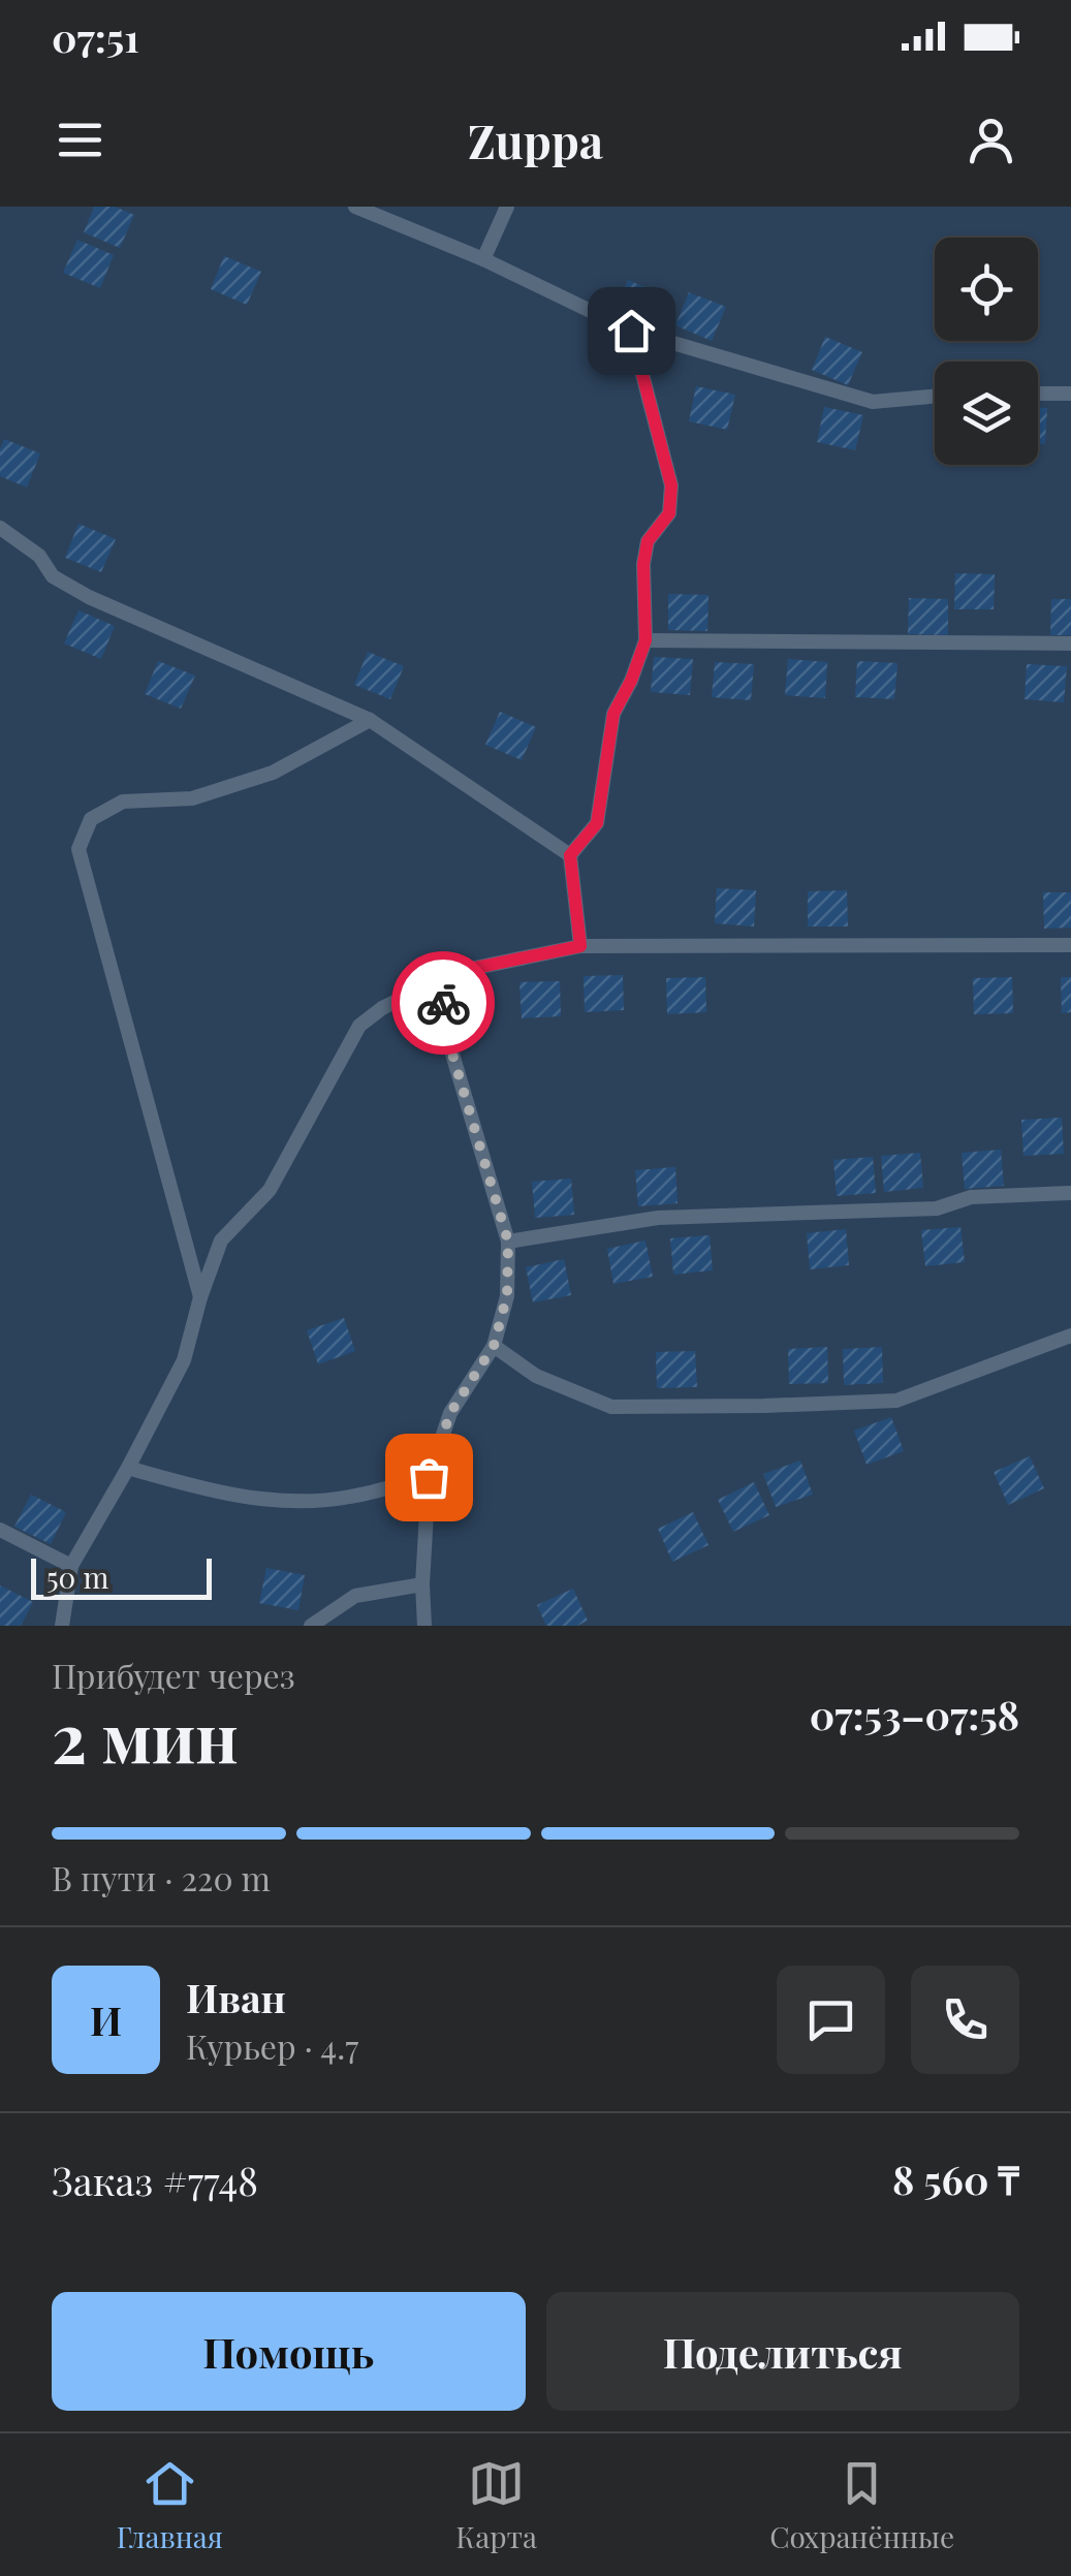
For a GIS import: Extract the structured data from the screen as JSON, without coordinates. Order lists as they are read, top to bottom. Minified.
{"scale_bar":"50 m","page":{"status":"07:51","header":"Zuppa","scale":"50 m","heading":["2 мин","Прибудет через","07:53–07:58"],"panel":["Иван","Курьер · 4.7","Заказ #7748","8 560 ₸"],"bar":"В пути · 220 m","round":"И","buttons":["Помощь","Поделиться"],"tabs":["Главная","Карта","Сохранённые"]}}
